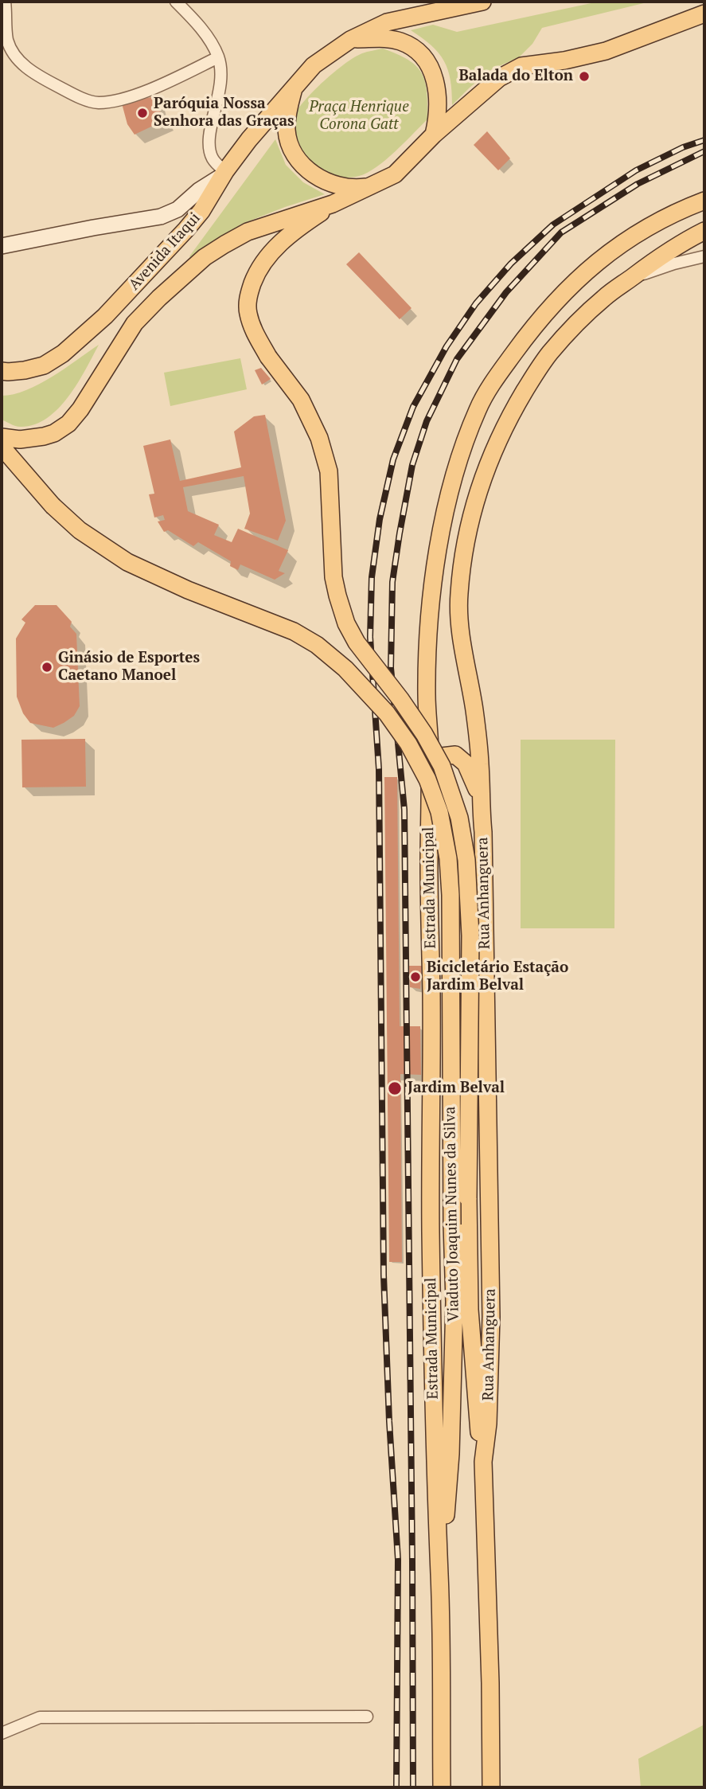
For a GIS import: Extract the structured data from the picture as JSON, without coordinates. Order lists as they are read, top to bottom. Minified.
{"streets":{"main road":["Avenida Itaqui","Estrada Municipal","Rua Anhanguera","Viaduto Joaquim Nunes da Silva"]},"crossings":[["Estrada Municipal","Viaduto Joaquim Nunes da Silva"],["Rua Anhanguera","Viaduto Joaquim Nunes da Silva"]],"parks":["Praça Henrique Corona Gatt"],"places":["Balada do Elton","Paróquia Nossa Senhora das Graças","Ginásio de Esportes Caetano Manoel","Bicicletário Estação Jardim Belval","Jardim Belval"]}
